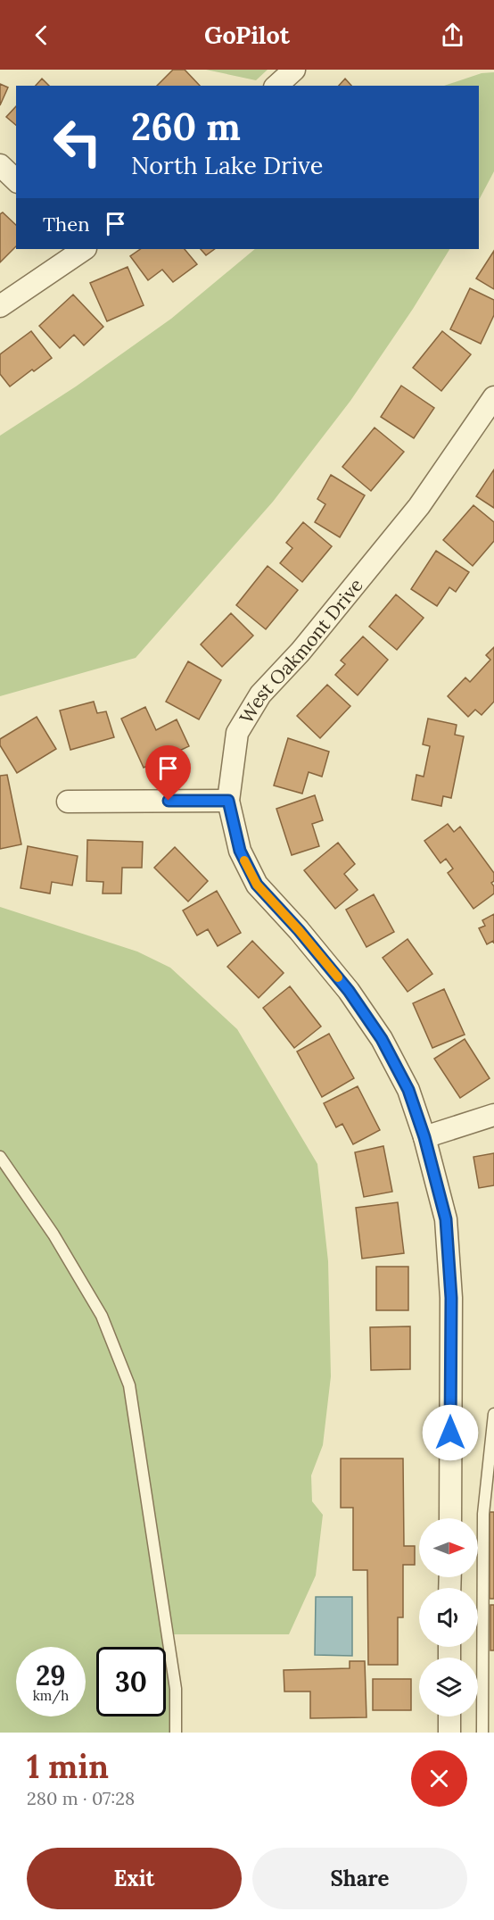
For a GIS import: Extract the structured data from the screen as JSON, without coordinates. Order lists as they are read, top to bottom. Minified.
{"streets":{"street":["West Oakmont Drive"]},"north":"right","page":{"header":"GoPilot","turn":["260 m","North Lake Drive"],"then":"Then","speed":"29 km/h","limit":"30","heading":["1 min","280 m · 07:28"],"buttons":["Exit","Share"]}}
